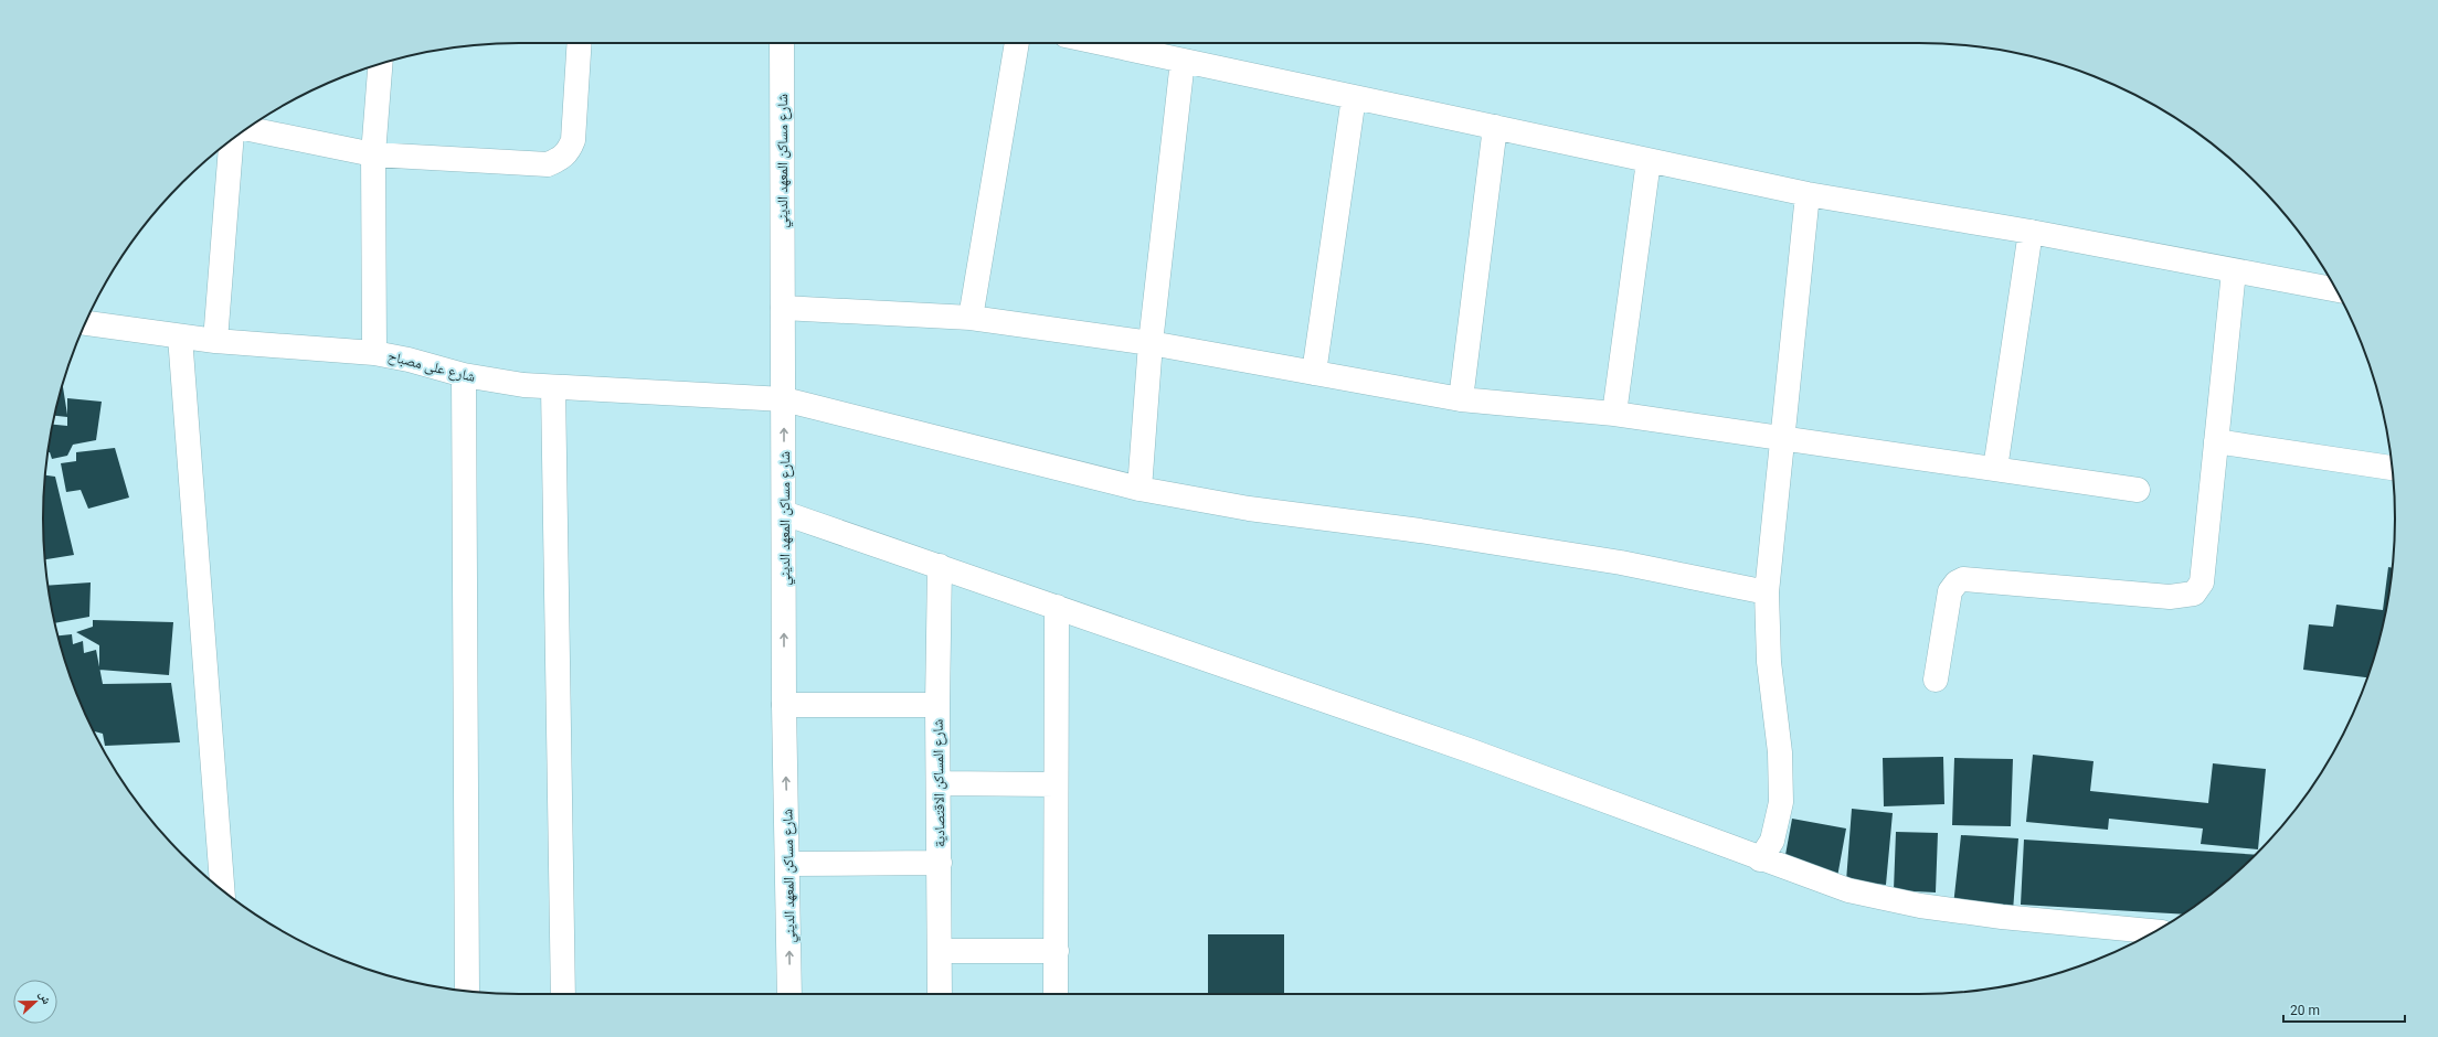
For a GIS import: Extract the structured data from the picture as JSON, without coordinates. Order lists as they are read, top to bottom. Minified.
{"streets":{"street":["شارع مساكن المعهد الديني","شارع على مصباح","شارع المساكن الاقتصادية"]},"crossings":[["شارع مساكن المعهد الديني","شارع على مصباح"]],"one_way":["شارع مساكن المعهد الديني"],"scale_bar":"20 m","north":"right"}
